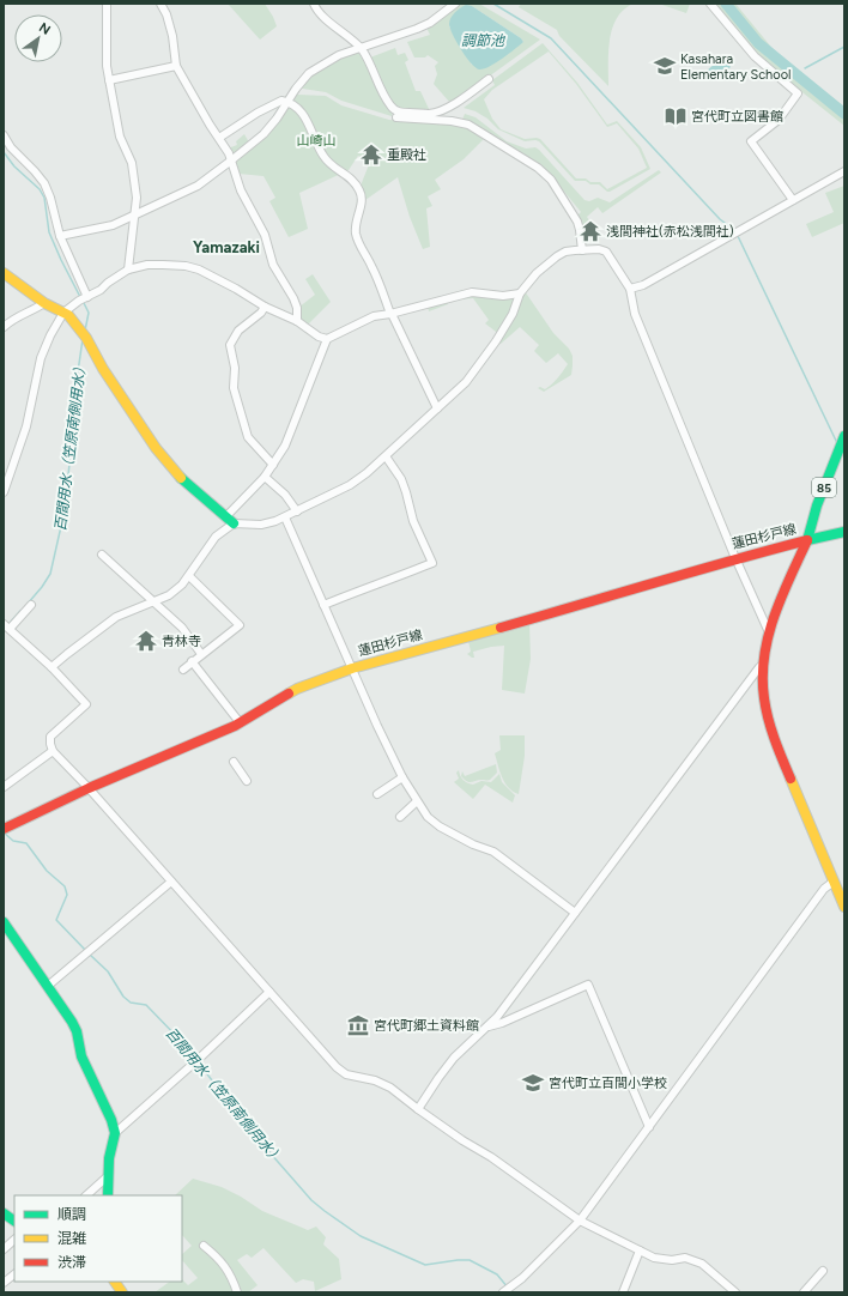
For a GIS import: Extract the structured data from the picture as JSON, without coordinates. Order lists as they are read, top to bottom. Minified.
{"streets":{"street":["85","蓮田杉戸線"]},"crossings":[["85","蓮田杉戸線"]],"districts":["Yamazaki"],"water":["調節池","百間用水（笠原南側用水）"],"parks":["山崎山"],"places":{"school or university":["Kasahara Elementary School","宮代町立百間小学校"],"library":["宮代町立図書館"],"temple":["重殿社","浅間神社(赤松浅間社)","青林寺"],"museum":["宮代町郷土資料館"]},"legend":["順調","混雑","渋滞"],"north":"top right"}
